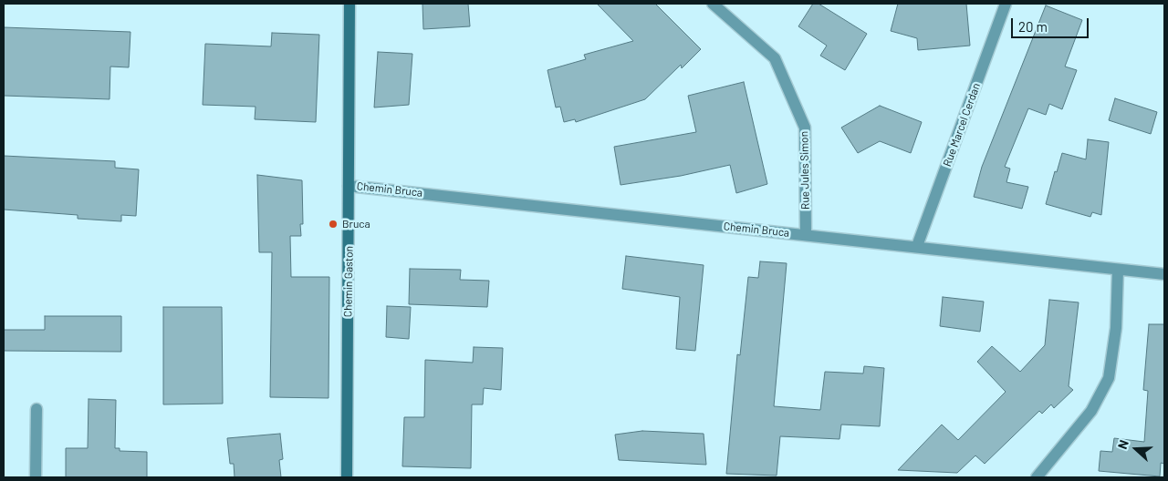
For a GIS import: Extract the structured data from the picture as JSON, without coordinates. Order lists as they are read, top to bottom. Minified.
{"streets":{"street":["Rue Marcel Cerdan","Rue Jules Simon","Chemin Bruca","Chemin Gaston"]},"crossings":[["Rue Marcel Cerdan","Chemin Bruca"],["Rue Jules Simon","Chemin Bruca"],["Chemin Bruca","Chemin Gaston"]],"places":["Bruca"],"scale_bar":"20 m","north":"left"}
